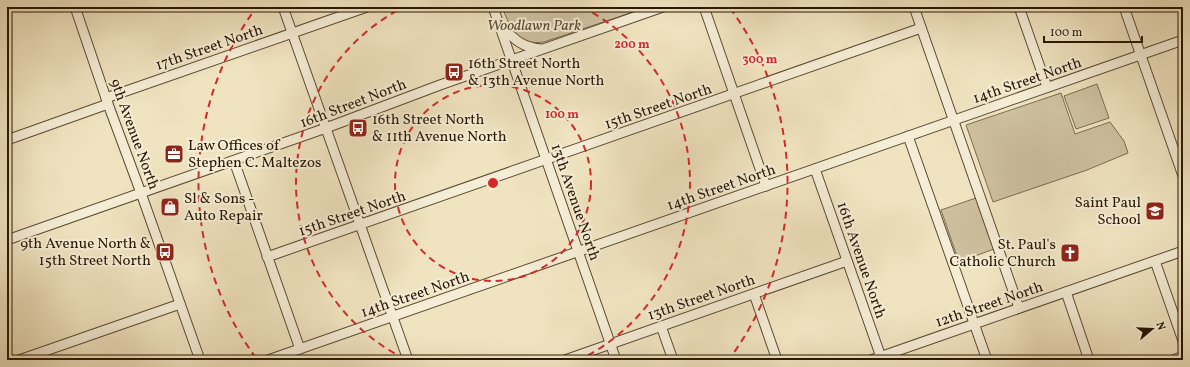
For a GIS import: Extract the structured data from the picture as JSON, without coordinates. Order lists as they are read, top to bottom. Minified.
{"streets":{"street":["17th Street North","14th Street North","16th Street North","15th Street North","9th Avenue North","13th Avenue North","16th Avenue North","13th Street North","12th Street North"]},"crossings":[["17th Street North","9th Avenue North"],["14th Street North","13th Avenue North"],["14th Street North","16th Avenue North"],["16th Street North","9th Avenue North"],["16th Street North","13th Avenue North"],["15th Street North","13th Avenue North"],["13th Avenue North","13th Street North"],["16th Avenue North","13th Street North"],["16th Avenue North","12th Street North"]],"parks":["Woodlawn Park"],"places":{"bus stop":["16th Street North & 13th Avenue North","16th Street North & 11th Avenue North","9th Avenue North & 15th Street North"],"office":["Law Offices of Stephen C. Maltezos"],"shop":["Sl & Sons - Auto Repair"],"school or university":["Saint Paul School"],"church":["St. Paul's Catholic Church"]},"scale_bar":"100 m","north":"right","rings":["200 m","300 m","100 m"]}
